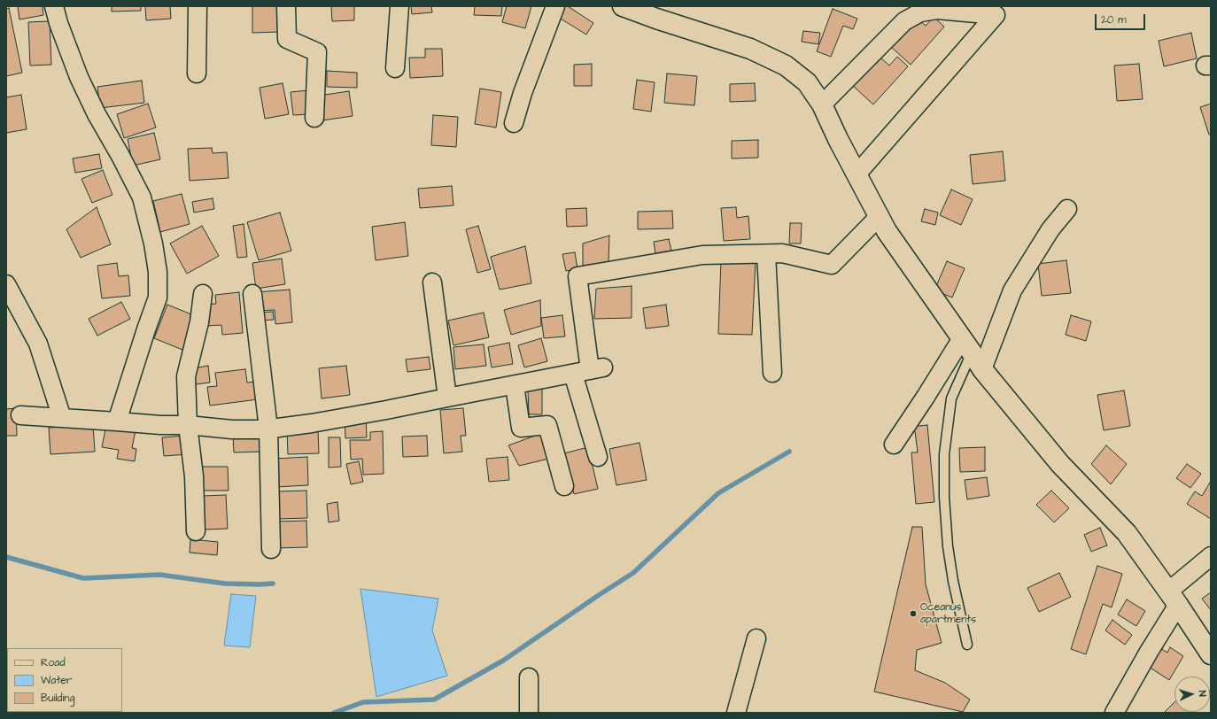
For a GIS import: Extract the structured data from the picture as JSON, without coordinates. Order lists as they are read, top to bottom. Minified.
{"places":["Oceanus apartments"],"legend":["Road","Water","Building"],"scale_bar":"20 m","north":"right"}
